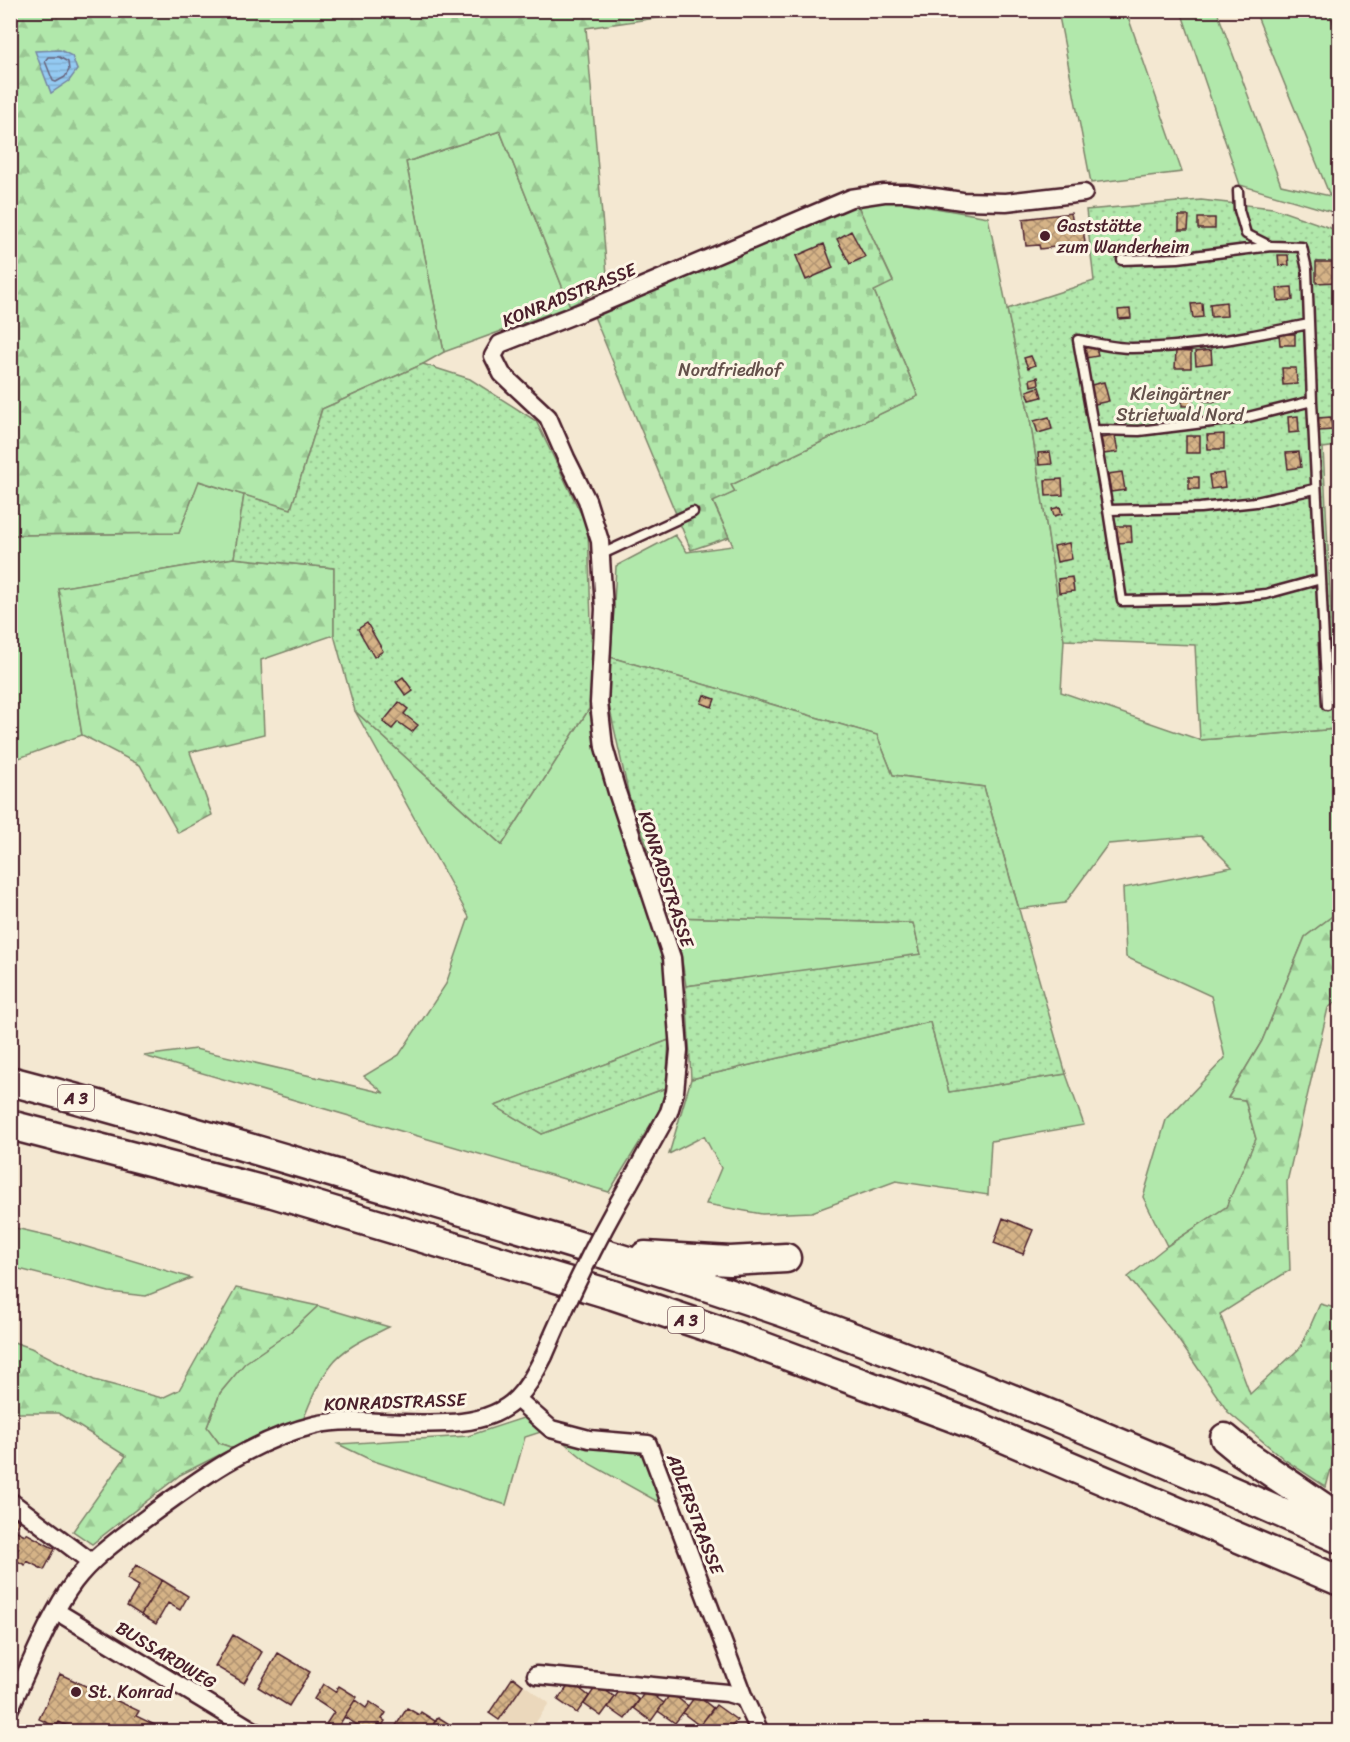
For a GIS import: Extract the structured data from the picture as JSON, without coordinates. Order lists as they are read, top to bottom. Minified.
{"streets":{"highway":["A 3"],"street":["KONRADSTRASSE","ADLERSTRASSE","BUSSARDWEG"]},"crossings":[["KONRADSTRASSE","ADLERSTRASSE"],["KONRADSTRASSE","BUSSARDWEG"]],"parks":["Nordfriedhof","Kleingärtner Strietwald Nord"],"places":["Gaststätte zum Wanderheim","St. Konrad"]}
